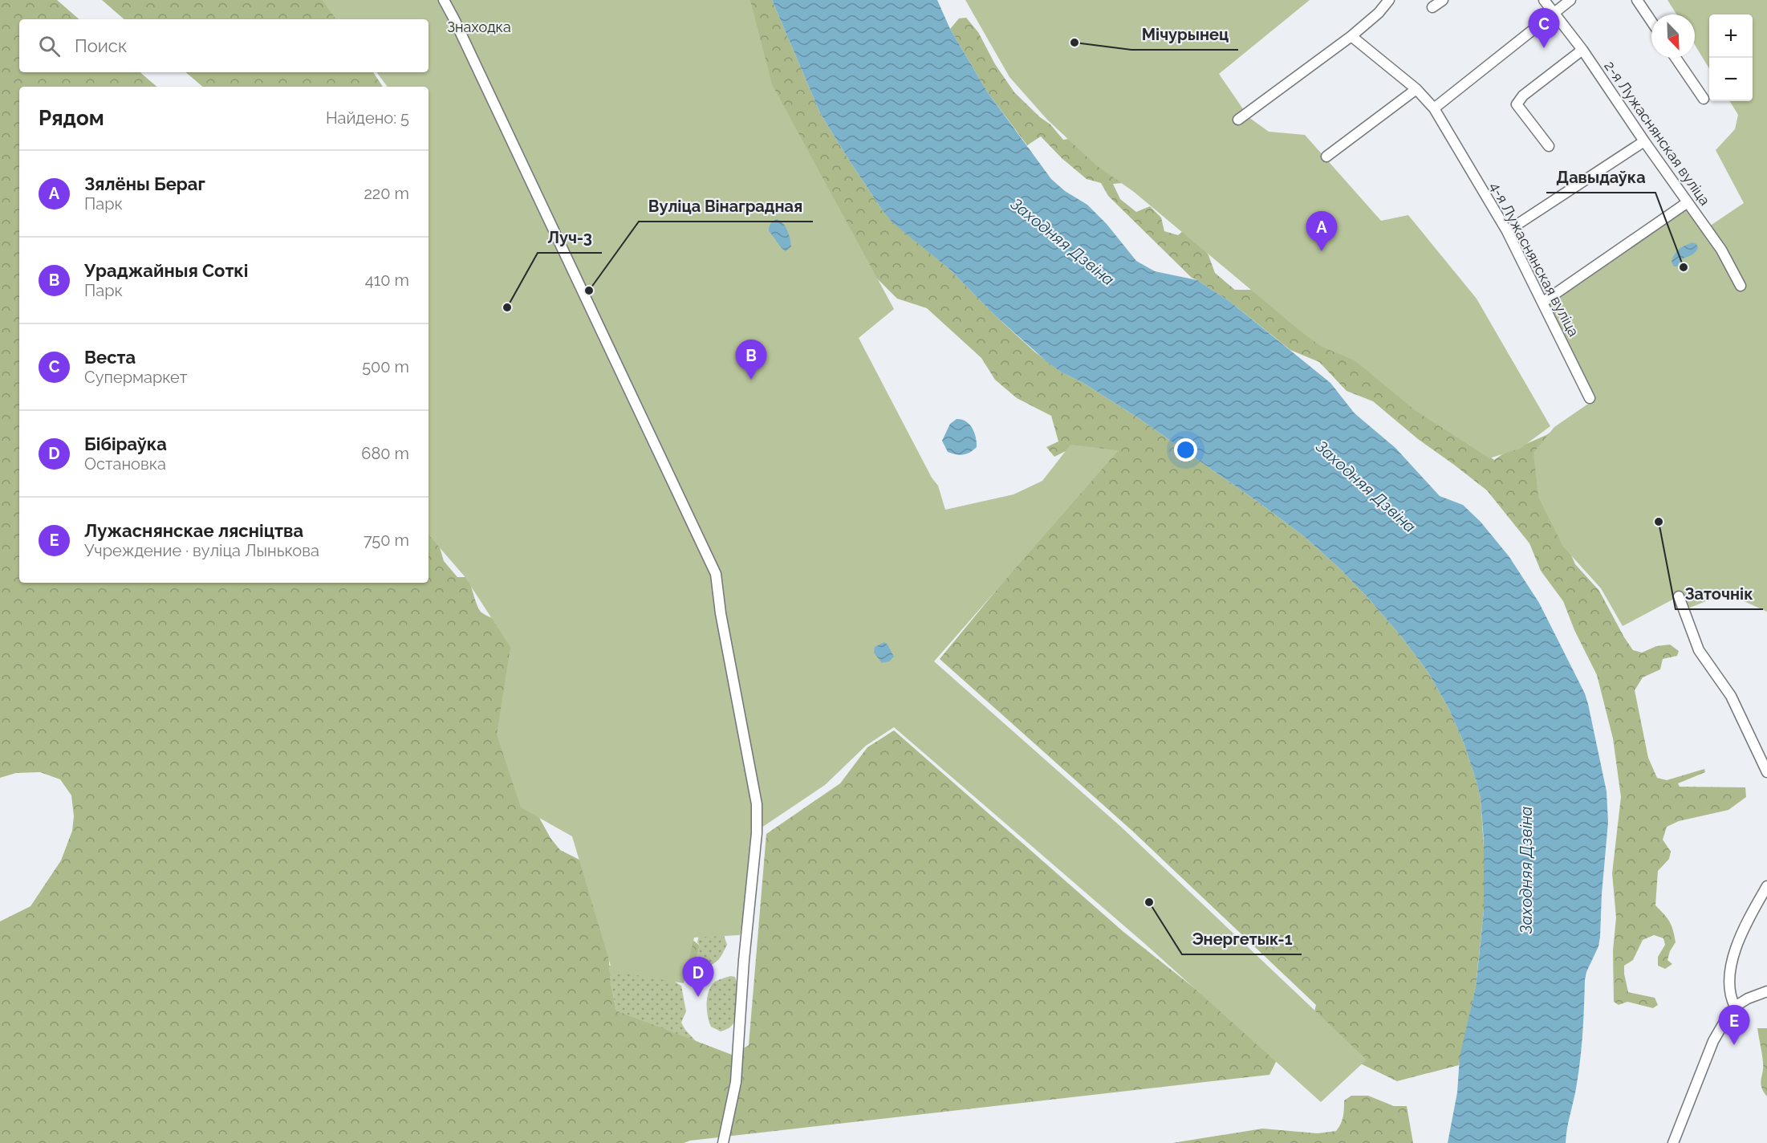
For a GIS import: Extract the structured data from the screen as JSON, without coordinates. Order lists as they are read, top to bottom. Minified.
{"streets":{"street":["2-я Лужаснянская вуліца","4-я Лужаснянская вуліца"]},"water":["Заходняя Дзвіна"],"parks":["Знаходка"],"places":["Мічурынец","Давыдаўка","Вуліца Вінаградная","Луч-3","Заточнік","Энергетык-1"],"north":"bottom right","page":{"pins":["C","A","B","D","E"],"map_buttons":["+","−"],"search":"Поиск","heading":["Рядом","Найдено: 5"],"list":[{"mark":"A","name":"Зялёны Бераг","note":"Парк","value":"220 m"},{"mark":"B","name":"Ураджайныя Соткі","note":"Парк","value":"410 m"},{"mark":"C","name":"Веста","note":"Супермаркет","value":"500 m"},{"mark":"D","name":"Бібіраўка","note":"Остановка","value":"680 m"},{"mark":"E","name":"Лужаснянскае лясніцтва","note":"Учреждение · вуліца Лынькова","value":"750 m"}]}}
